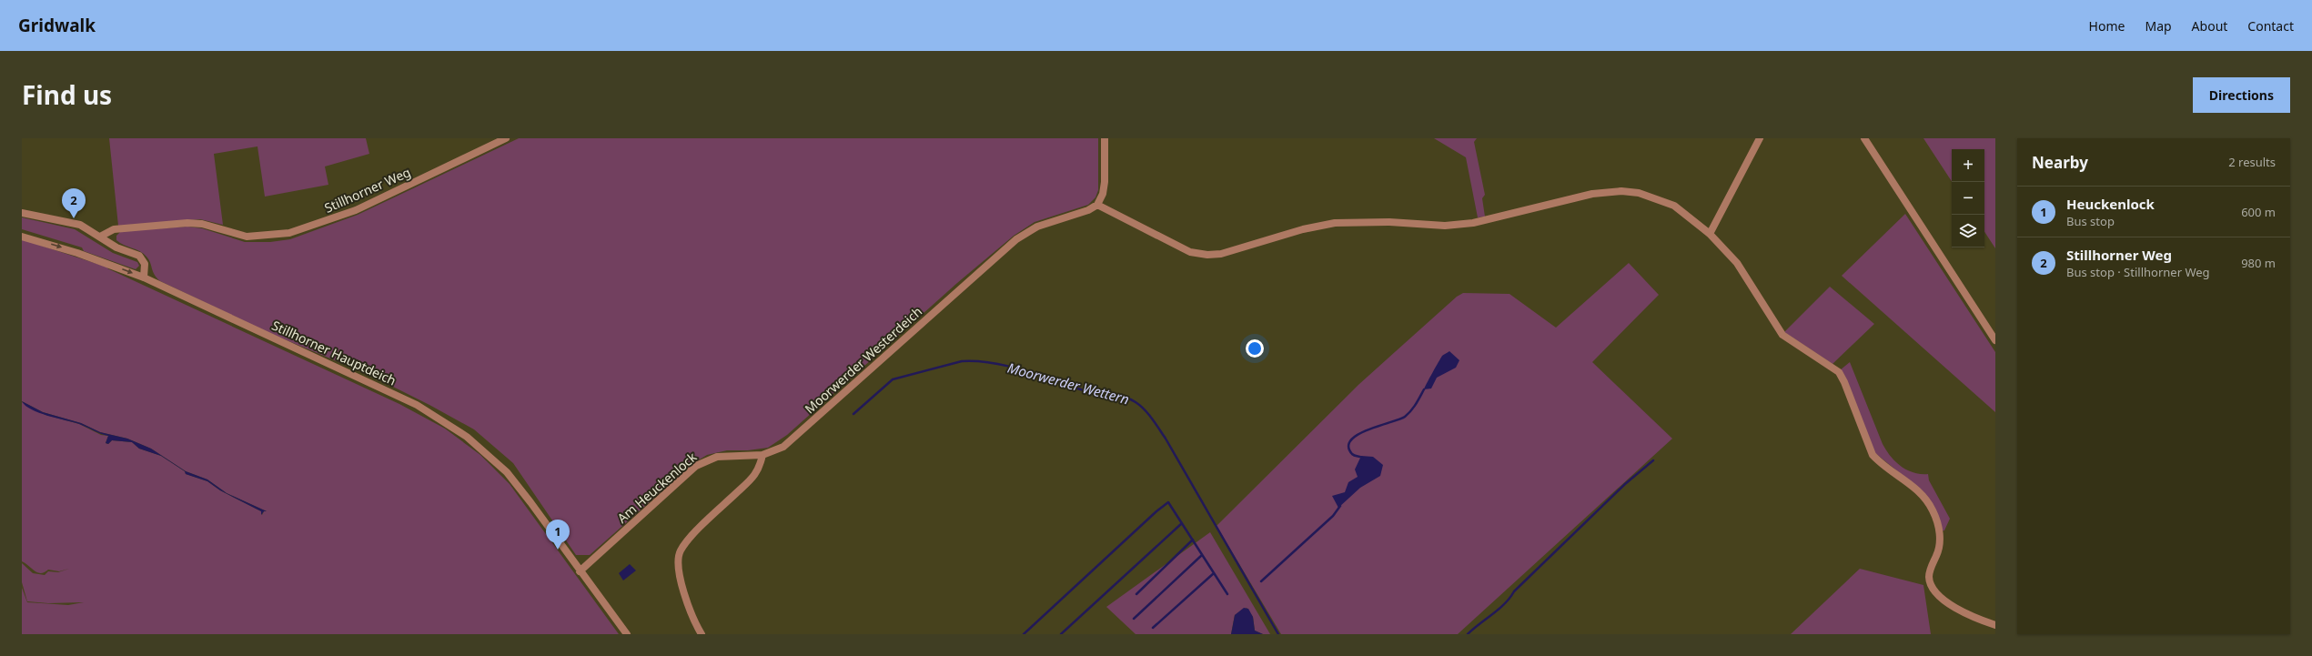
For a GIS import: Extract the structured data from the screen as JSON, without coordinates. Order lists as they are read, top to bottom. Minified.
{"streets":{"street":["Stillhorner Weg","Stillhorner Hauptdeich","Moorwerder Westerdeich","Am Heuckenlock"]},"crossings":[["Stillhorner Hauptdeich","Am Heuckenlock"],["Moorwerder Westerdeich","Am Heuckenlock"]],"water":["Moorwerder Wettern"],"page":{"header":"Gridwalk","nav":["Home","Map","About","Contact"],"title":"Find us","buttons":"Directions","heading":["Nearby","2 results"],"map_buttons":["+","−"],"list":[{"mark":"1","name":"Heuckenlock","note":"Bus stop","value":"600 m"},{"mark":"2","name":"Stillhorner Weg","note":"Bus stop · Stillhorner Weg","value":"980 m"}],"pins":["2","1"]}}
